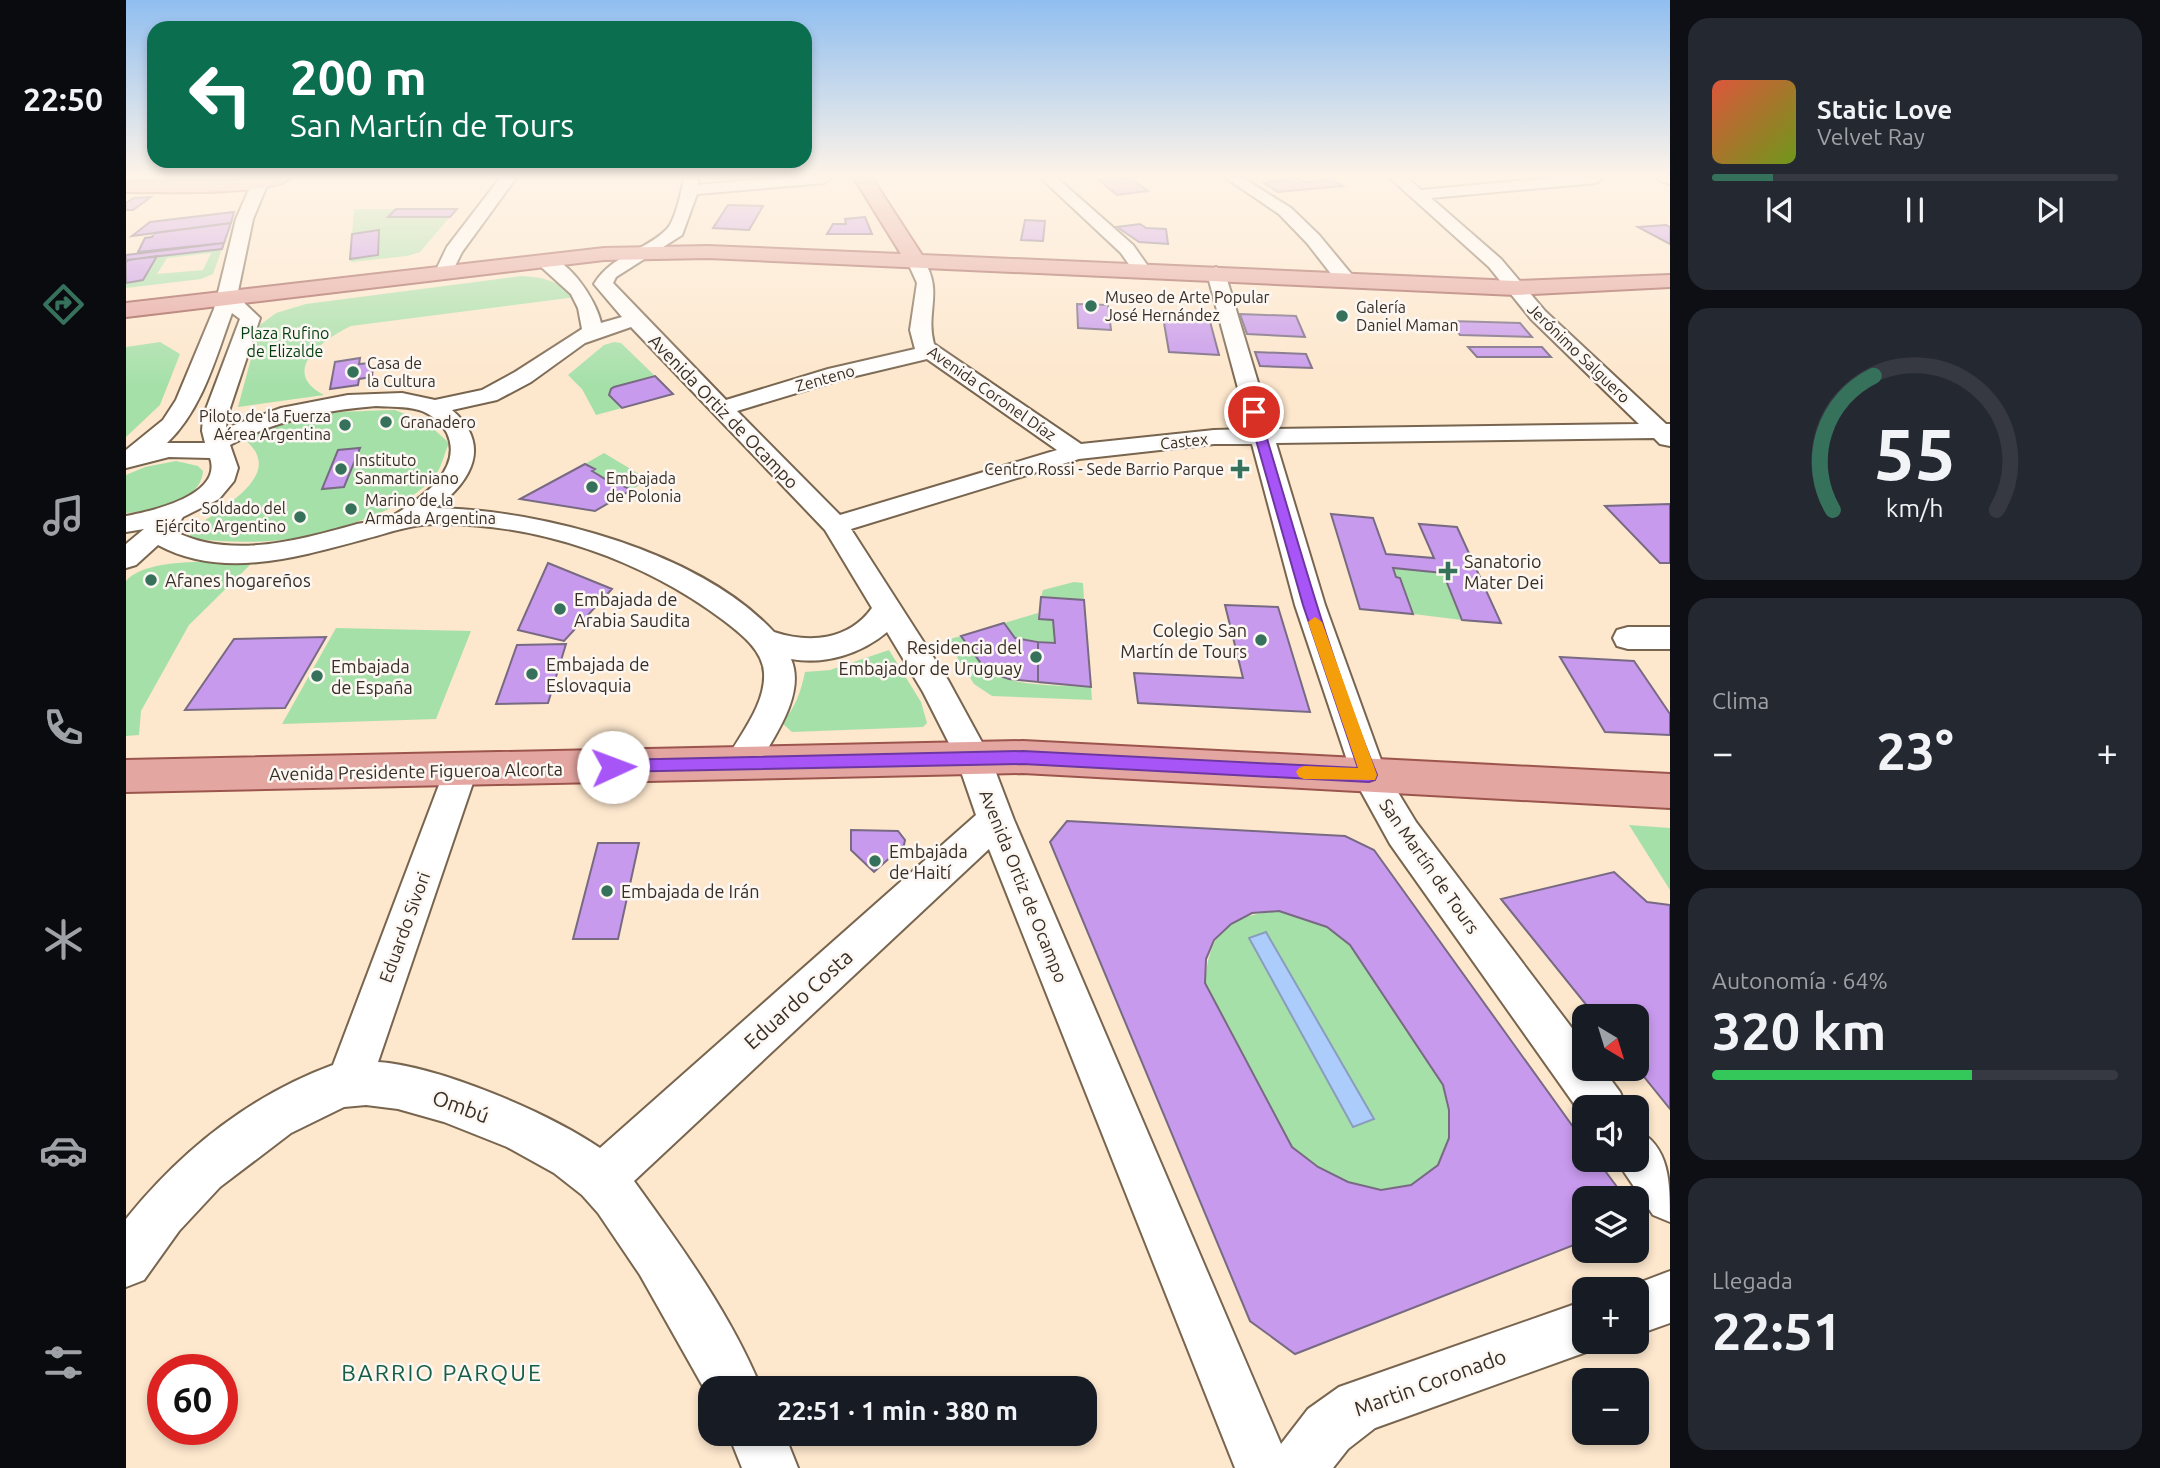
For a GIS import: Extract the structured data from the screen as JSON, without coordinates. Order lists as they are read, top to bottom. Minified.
{"streets":{"main road":["Avenida Coronel Díaz","Avenida Presidente Figueroa Alcorta"],"street":["Jerónimo Salguero","Zenteno","Avenida Ortiz de Ocampo","Castex","San Martín de Tours","Eduardo Sivori","Eduardo Costa","Ombú","Martin Coronado"]},"crossings":[["Jerónimo Salguero","Castex"],["Zenteno","Avenida Coronel Díaz"],["Zenteno","Avenida Ortiz de Ocampo"],["Avenida Coronel Díaz","Castex"],["Avenida Ortiz de Ocampo","Castex"],["Avenida Ortiz de Ocampo","Avenida Presidente Figueroa Alcorta"],["Avenida Ortiz de Ocampo","Eduardo Costa"],["Castex","San Martín de Tours"],["Avenida Presidente Figueroa Alcorta","San Martín de Tours"],["Avenida Presidente Figueroa Alcorta","Eduardo Sivori"],["Eduardo Sivori","Ombú"],["Eduardo Costa","Ombú"]],"districts":["BARRIO PARQUE"],"parks":["Plaza Rufino de Elizalde"],"places":{"other":["Museo de Arte Popular José Hernández","Galería Daniel Maman","Casa de la Cultura","Granadero","Piloto de la Fuerza Aérea Argentina","Instituto Sanmartiniano","Embajada de Polonia","Marino de la Armada Argentina","Soldado del Ejército Argentino","Afanes hogareños","Embajada de Arabia Saudita","Colegio San Martín de Tours","Residencia del Embajador de Uruguay","Embajada de Eslovaquia","Embajada de España","Embajada de Haití","Embajada de Irán"],"health":["Centro Rossi - Sede Barrio Parque","Sanatorio Mater Dei"]},"north":"bottom right","page":{"tabs":"22:50","turn":["200 m","San Martín de Tours"],"song":["Static Love","Velvet Ray"],"tile":["Clima",["Autonomía · 64%","320 km"],["Llegada","22:51"]],"heat":["−","23°","+"],"map_buttons":["+","−"],"limit":"60","trip":"22:51 · 1 min · 380 m","gauge":["55","km/h"]}}
